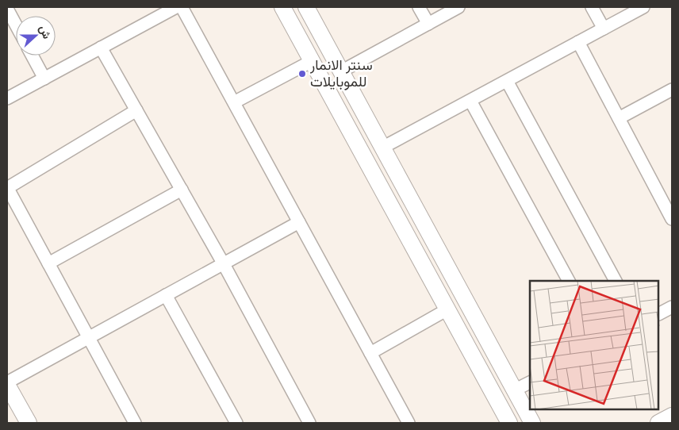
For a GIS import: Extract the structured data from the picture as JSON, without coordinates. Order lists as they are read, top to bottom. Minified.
{"places":["سنتر الانمار للموبايلات"],"north":"right"}
